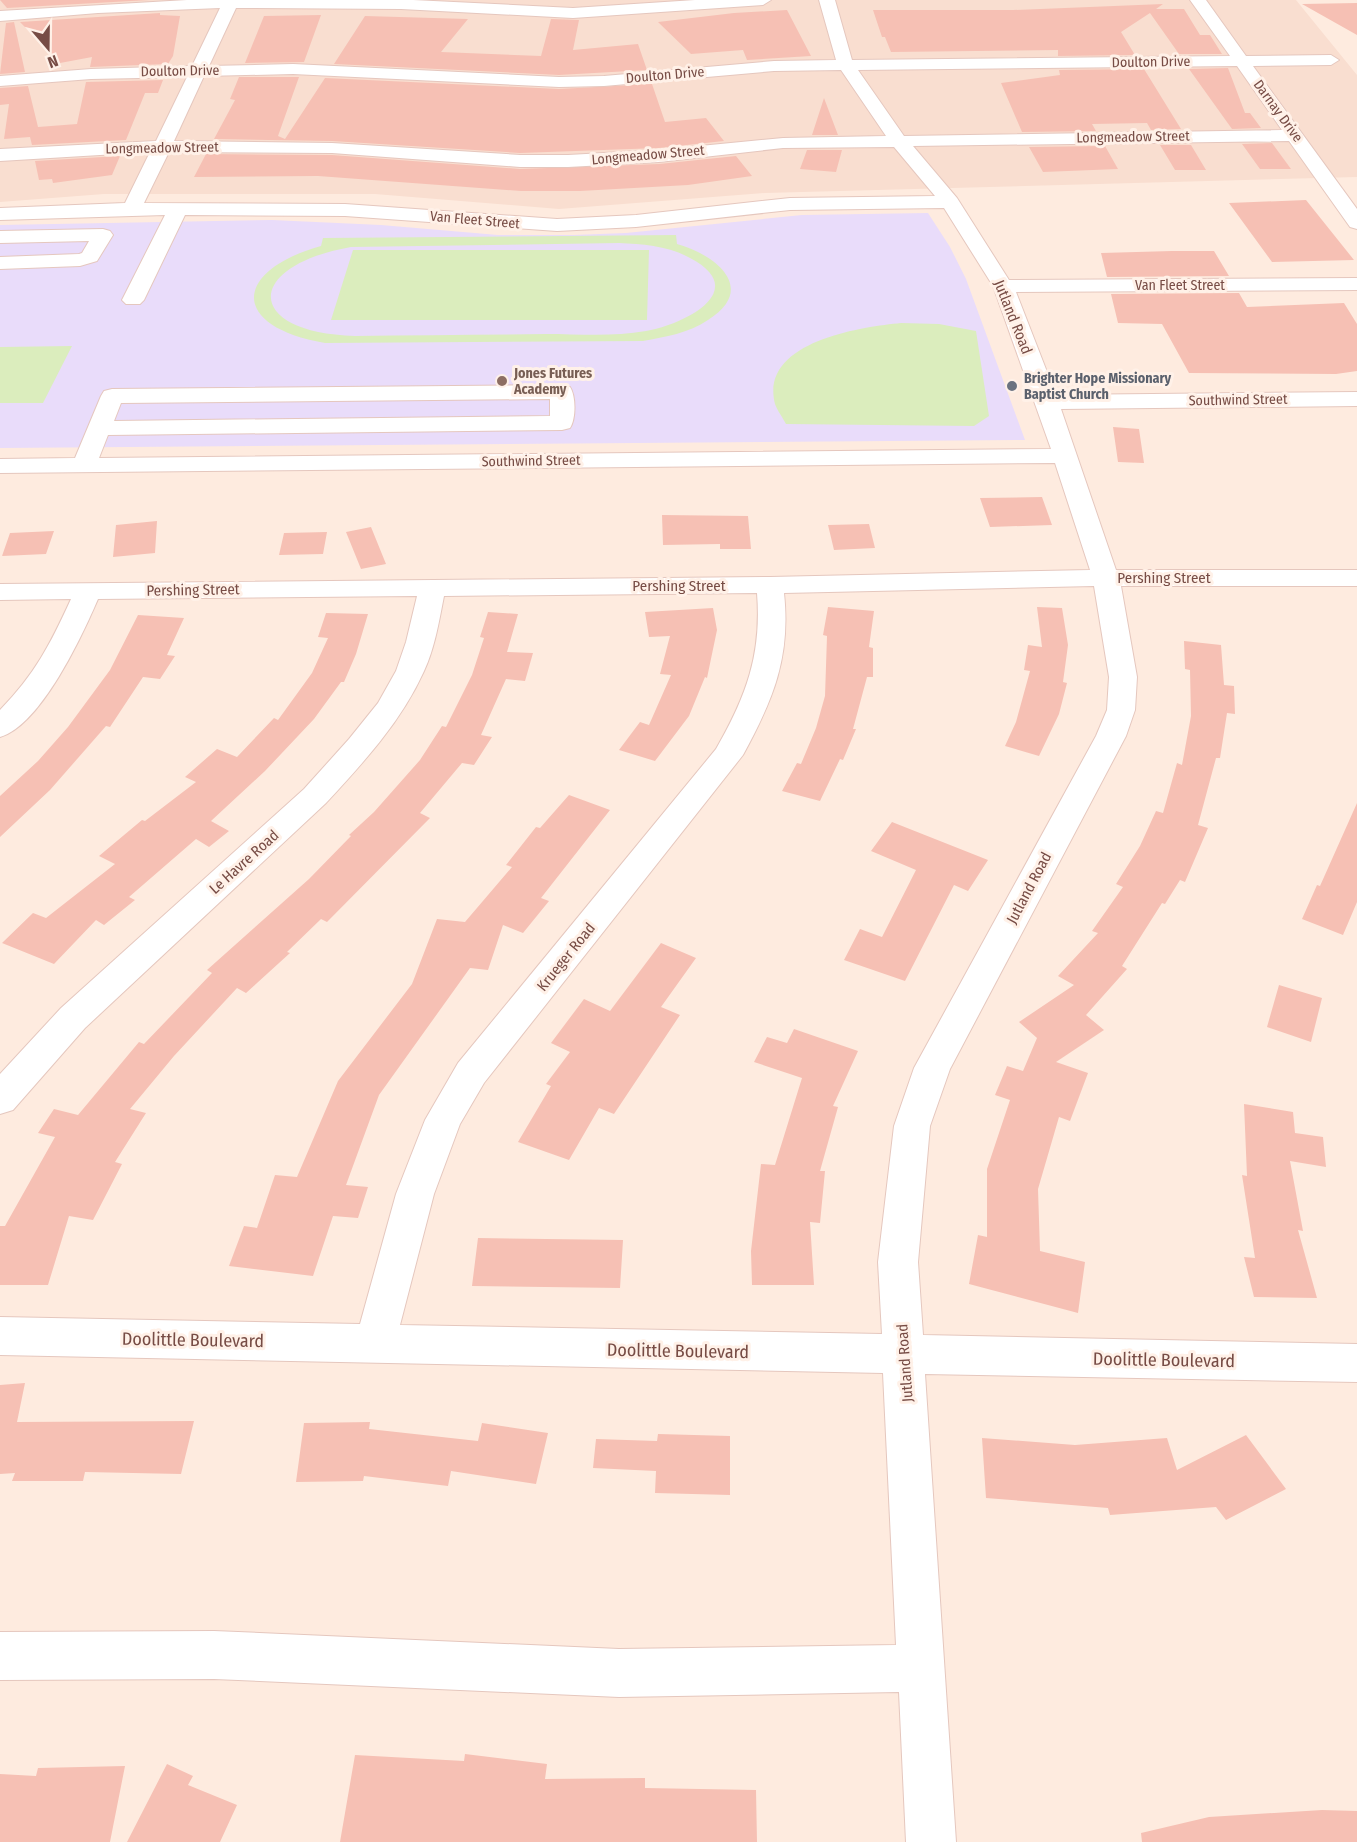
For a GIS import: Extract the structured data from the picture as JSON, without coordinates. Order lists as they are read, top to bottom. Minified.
{"streets":{"street":["Doulton Drive","Darnay Drive","Longmeadow Street","Van Fleet Street","Jutland Road","Southwind Street","Pershing Street","Le Havre Road","Krueger Road","Doolittle Boulevard"]},"crossings":[["Doulton Drive","Darnay Drive"],["Doulton Drive","Jutland Road"],["Darnay Drive","Longmeadow Street"],["Longmeadow Street","Jutland Road"],["Van Fleet Street","Jutland Road"],["Jutland Road","Southwind Street"],["Jutland Road","Pershing Street"],["Jutland Road","Doolittle Boulevard"],["Pershing Street","Le Havre Road"],["Pershing Street","Krueger Road"],["Krueger Road","Doolittle Boulevard"]],"places":["Jones Futures Academy","Brighter Hope Missionary Baptist Church"],"north":"bottom"}
